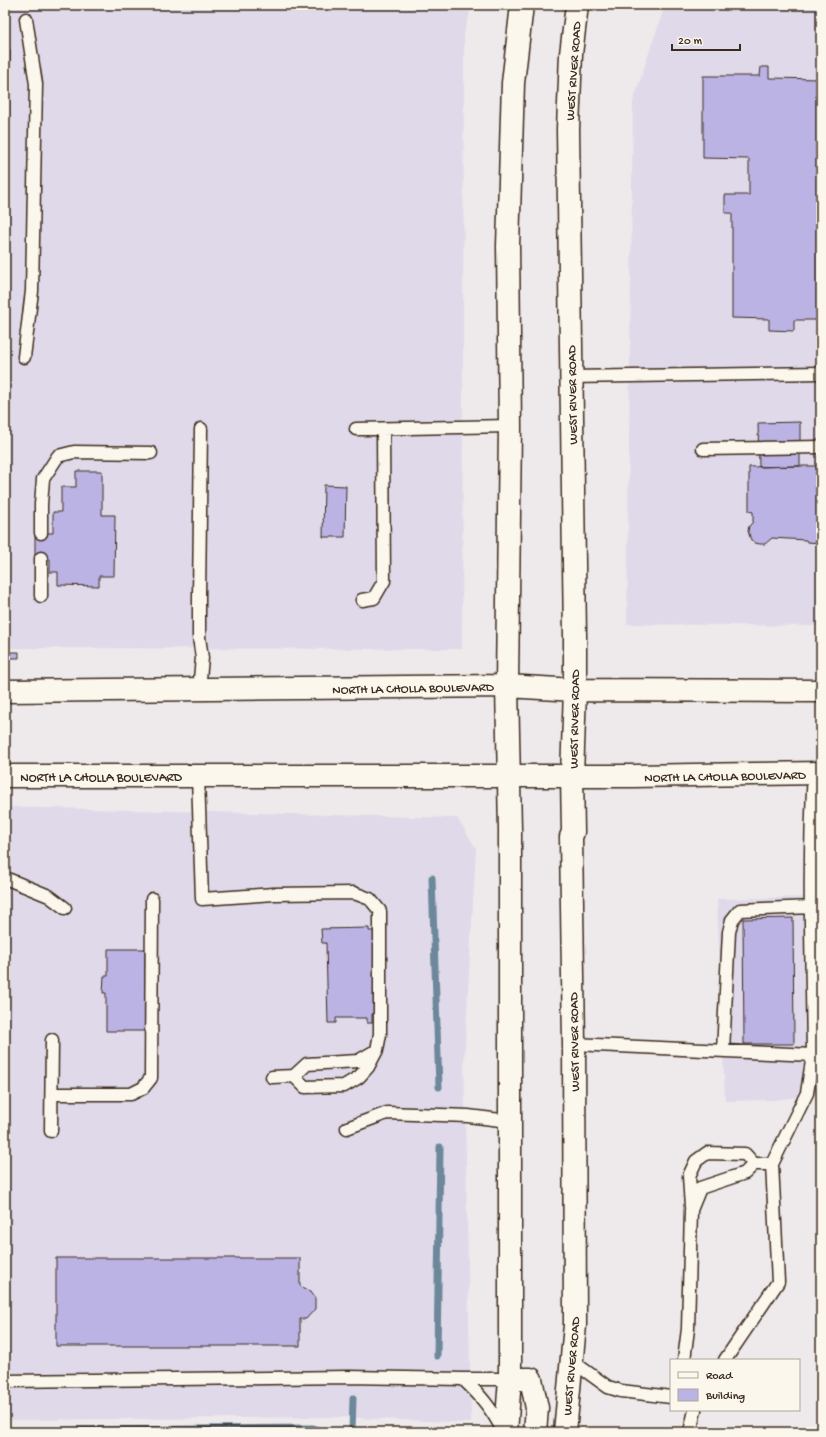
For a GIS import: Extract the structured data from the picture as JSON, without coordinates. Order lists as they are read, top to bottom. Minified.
{"streets":{"main road":["WEST RIVER ROAD","NORTH LA CHOLLA BOULEVARD"]},"crossings":[["WEST RIVER ROAD","NORTH LA CHOLLA BOULEVARD"]],"legend":["Road","Building"],"scale_bar":"20 m"}
